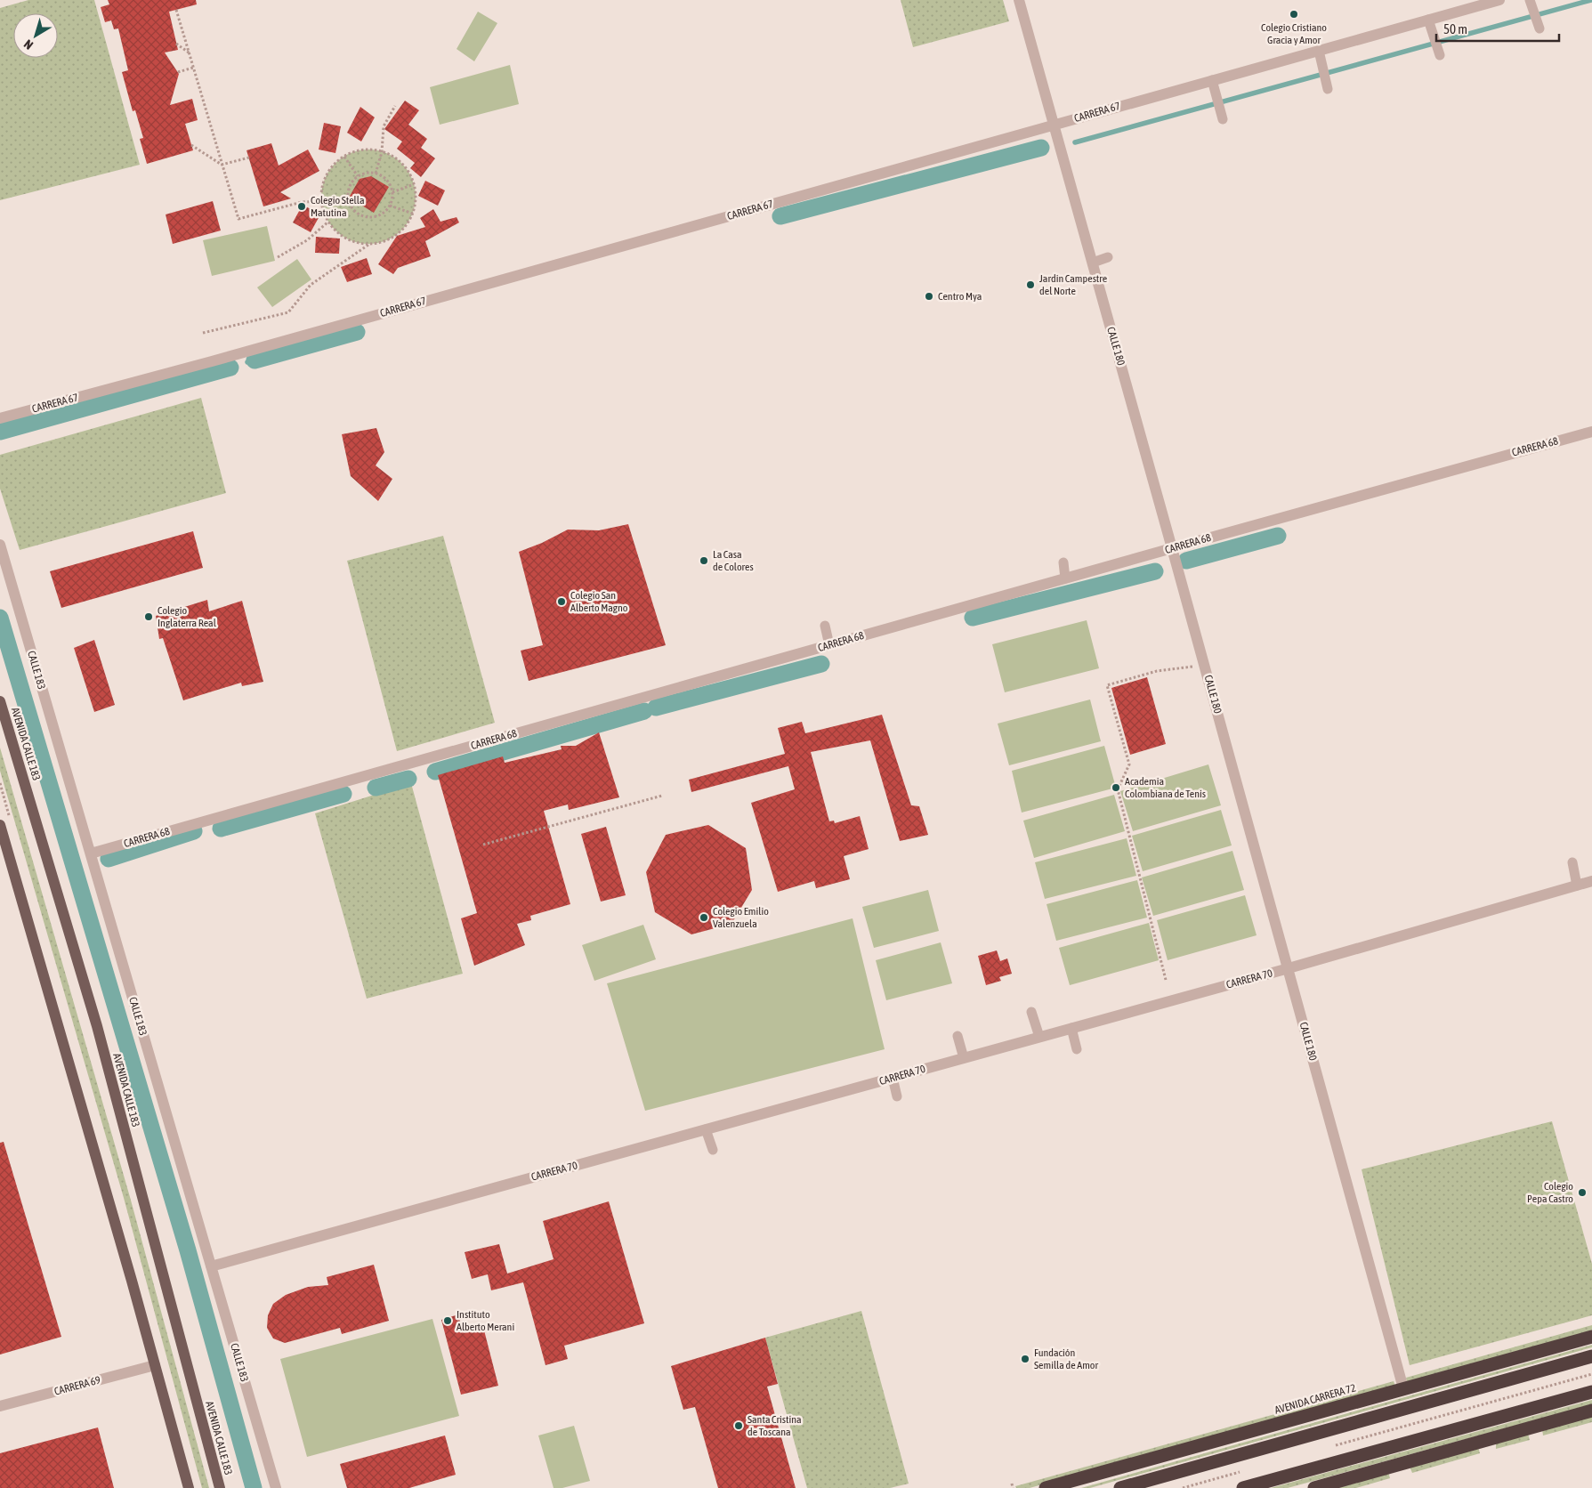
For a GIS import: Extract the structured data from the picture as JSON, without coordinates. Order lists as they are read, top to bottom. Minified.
{"streets":{"highway":["AVENIDA CARRERA 72"],"main road":["AVENIDA CALLE 183"],"street":["CARRERA 67","CALLE 180","CARRERA 68","CALLE 183","CARRERA 70","CARRERA 69"]},"crossings":[["CARRERA 67","CALLE 180"],["CALLE 180","CARRERA 68"],["CALLE 180","CARRERA 70"],["CALLE 180","AVENIDA CARRERA 72"],["CARRERA 68","CALLE 183"],["CALLE 183","CARRERA 70"]],"places":["Colegio Cristiano Gracia y Amor","Colegio Stella Matutina","Jardin Campestre del Norte","Centro Mya","La Casa de Colores","Colegio San Alberto Magno","Colegio Inglaterra Real","Academia Colombiana de Tenis","Colegio Emilio Valenzuela","Colegio Pepa Castro","Instituto Alberto Merani","Fundación Semilla de Amor","Santa Cristina de Toscana"],"scale_bar":"50 m","north":"bottom left"}
